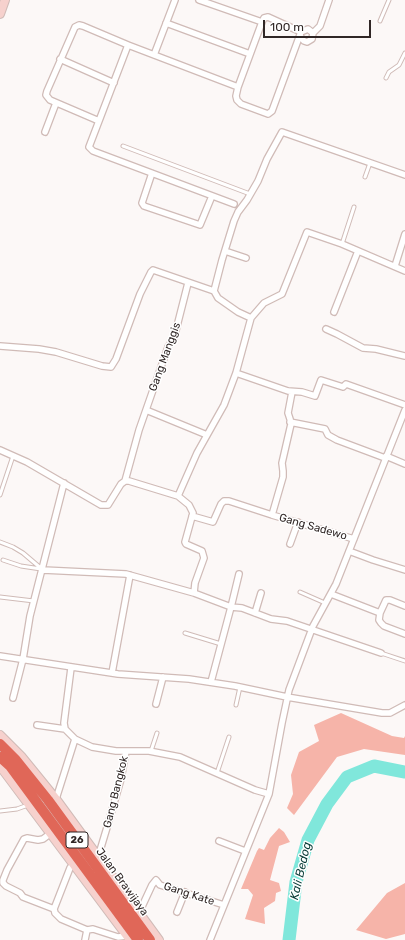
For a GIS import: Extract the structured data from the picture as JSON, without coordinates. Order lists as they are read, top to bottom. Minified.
{"streets":{"highway":["26","Jalan Brawijaya"],"street":["Gang Manggis","Gang Sadewo","Gang Bangkok","Gang Kate"]},"water":["Kali Bedog"],"scale_bar":"100 m"}
